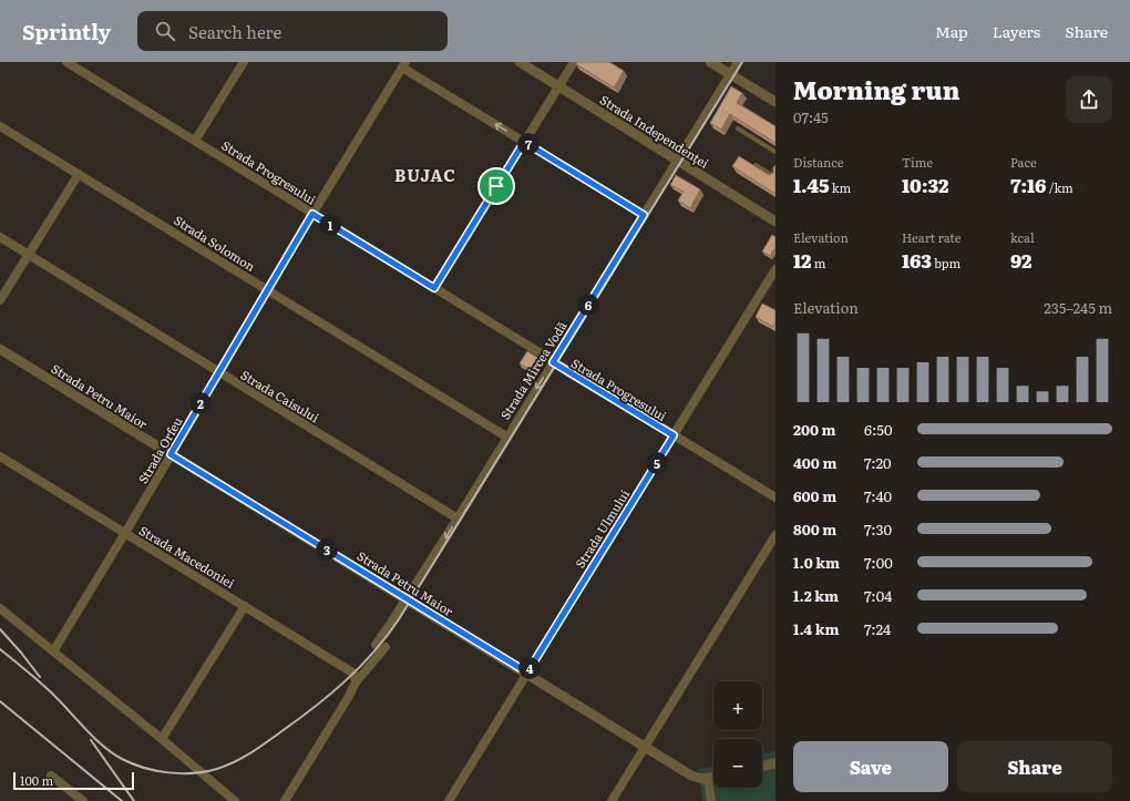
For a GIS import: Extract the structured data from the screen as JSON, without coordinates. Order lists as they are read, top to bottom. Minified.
{"streets":{"street":["Strada Independenței","Strada Progresului","Strada Solomon","Strada Mircea Vodă","Strada Petru Maior","Strada Caisului","Strada Orfeu","Strada Ulmului","Strada Macedoniei"]},"crossings":[["Strada Independenței","Strada Mircea Vodă"],["Strada Progresului","Strada Mircea Vodă"],["Strada Progresului","Strada Orfeu"],["Strada Progresului","Strada Ulmului"],["Strada Solomon","Strada Mircea Vodă"],["Strada Solomon","Strada Orfeu"],["Strada Mircea Vodă","Strada Petru Maior"],["Strada Mircea Vodă","Strada Caisului"],["Strada Petru Maior","Strada Orfeu"],["Strada Petru Maior","Strada Ulmului"],["Strada Caisului","Strada Orfeu"],["Strada Orfeu","Strada Macedoniei"]],"districts":["BUJAC"],"scale_bar":"100 m","page":{"header":"Sprintly","search":"Search here","nav":["Map","Layers","Share"],"heading":["Morning run","07:45"],"pins":["7","1","6","2","5","3","4"],"stats":[["Distance","1.45 km"],["Time","10:32"],["Pace","7:16 /km"],["Elevation","12 m"],["Heart rate","163 bpm"],["kcal","92"]],"chart":["Elevation","235–245 m"],"list":[{"name":"200 m","note":"6:50"},{"name":"400 m","note":"7:20"},{"name":"600 m","note":"7:40"},{"name":"800 m","note":"7:30"},{"name":"1.0 km","note":"7:00"},{"name":"1.2 km","note":"7:04"},{"name":"1.4 km","note":"7:24"}],"map_buttons":["+","−"],"buttons":["Save","Share"],"scale":"100 m"}}
